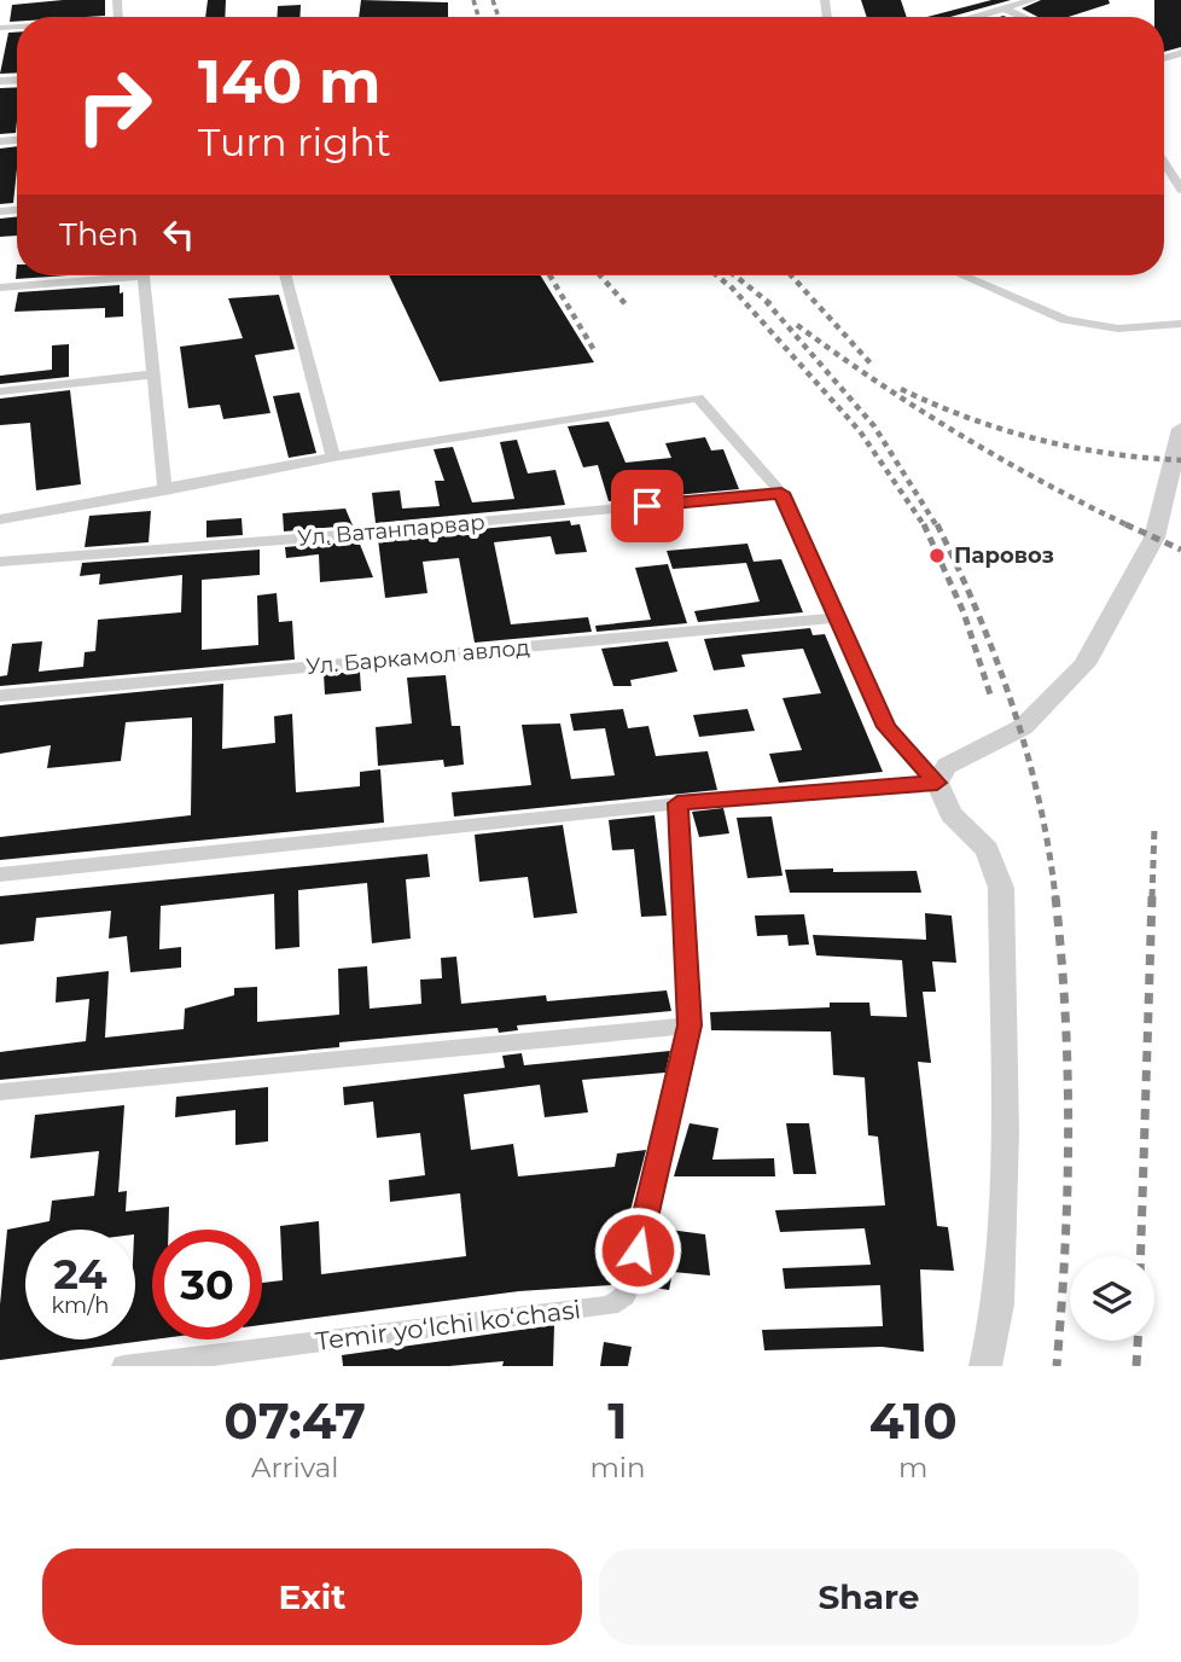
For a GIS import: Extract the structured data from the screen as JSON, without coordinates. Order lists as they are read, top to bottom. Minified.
{"streets":{"street":["Ул. Ватанпарвар","Ул. Баркамол авлод","Temir yoʻlchi koʻchasi"]},"places":["Паровоз"],"page":{"turn":["140 m","Turn right"],"then":"Then","speed":"24 km/h","limit":"30","eta":["07:47","Arrival","1","min","410","m"],"buttons":["Exit","Share"]}}
